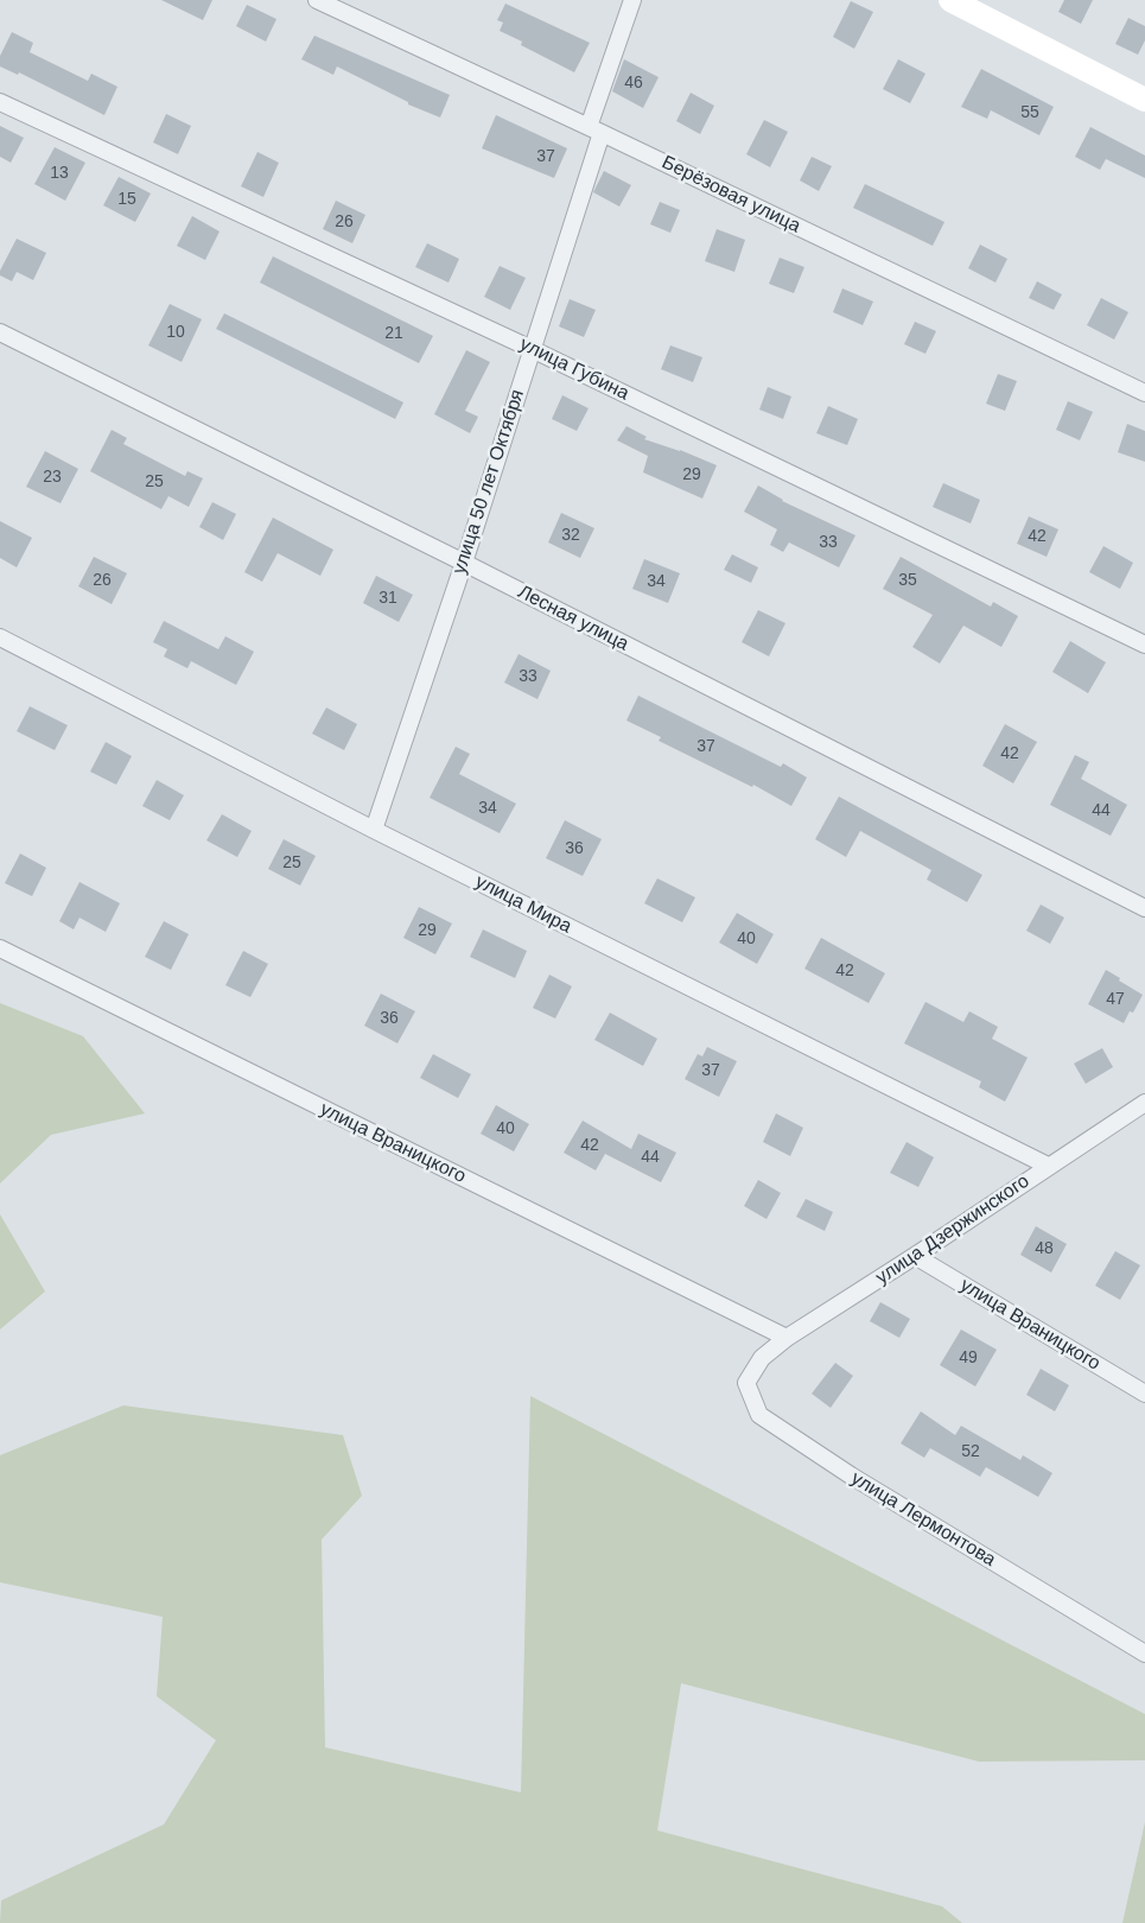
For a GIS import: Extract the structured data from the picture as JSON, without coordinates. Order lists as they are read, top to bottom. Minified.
{"streets":{"street":["Берёзовая улица","улица Губина","улица 50 лет Октября","Лесная улица","улица Мира","улица Враницкого","улица Дзержинского","улица Лермонтова"]},"crossings":[["Берёзовая улица","улица 50 лет Октября"],["улица Губина","улица 50 лет Октября"],["улица 50 лет Октября","Лесная улица"],["улица 50 лет Октября","улица Мира"],["улица Мира","улица Дзержинского"],["улица Враницкого","улица Дзержинского"],["улица Дзержинского","улица Лермонтова"]],"house_numbers":["46","55","37","13","15","26","10","21","29","23","25","32","42","33","26","35","34","31","33","37","42","34","44","36","25","29","40","42","47","36","37","40","42","44","48","49","52"]}
